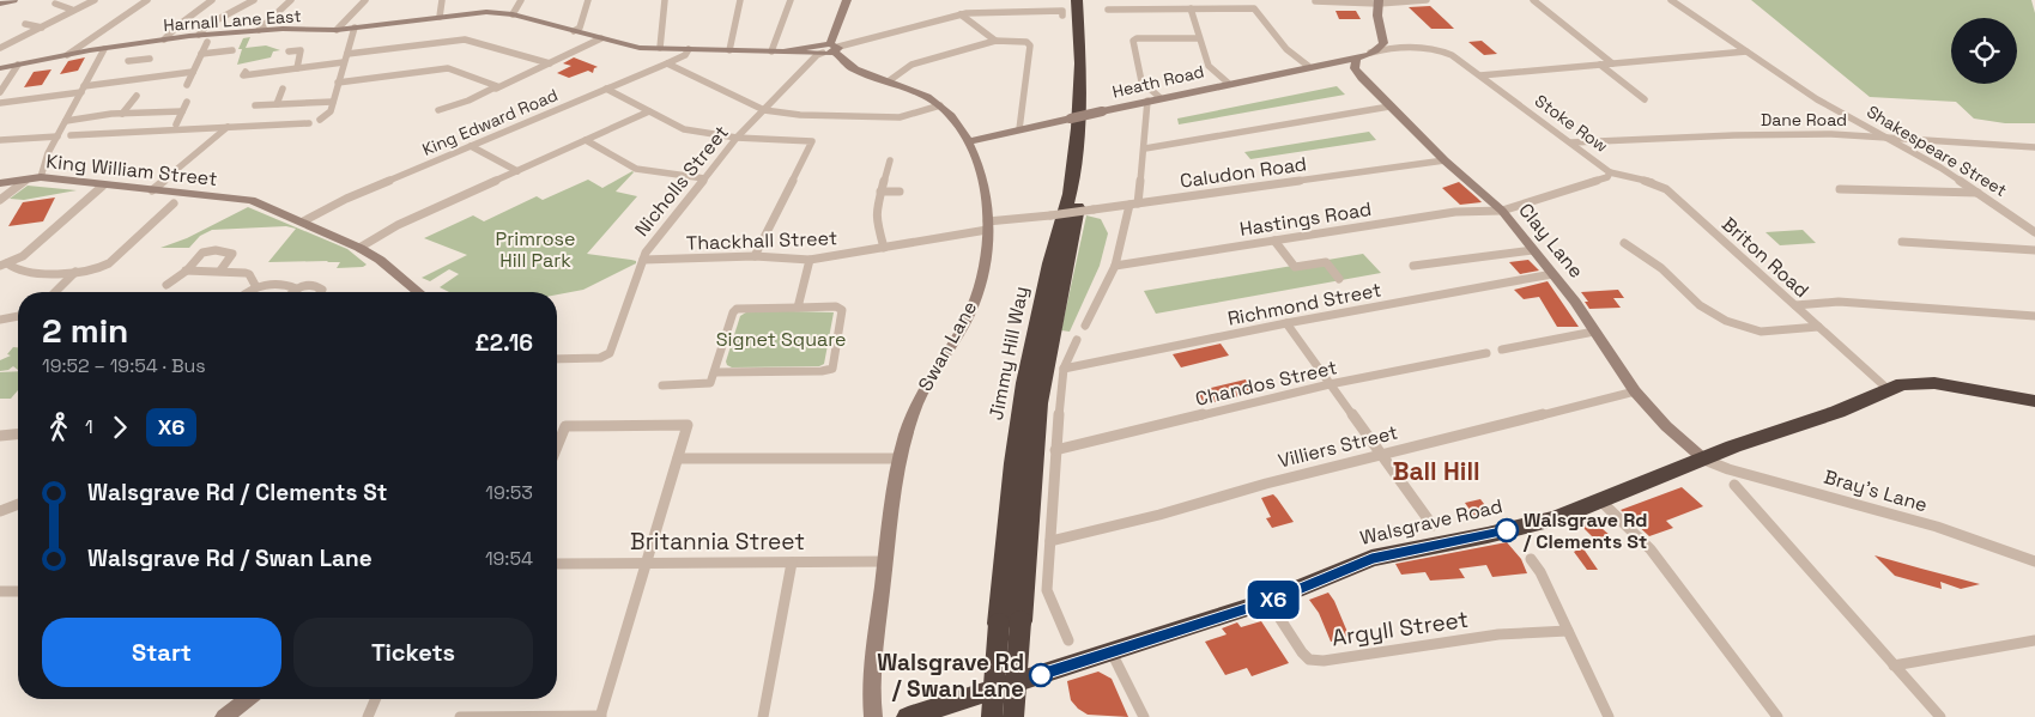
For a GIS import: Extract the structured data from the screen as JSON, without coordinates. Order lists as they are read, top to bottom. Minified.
{"streets":{"highway":["Jimmy Hill Way","Walsgrave Road"],"street":["Harnall Lane East","Heath Road","Dane Road","King Edward Road","Stoke Row","Shakespeare Street","King William Street","Caludon Road","Nicholls Street","Hastings Road","Thackhall Street","Clay Lane","Briton Road","Richmond Street","Swan Lane","Chandos Street","Villiers Street","Bray's Lane","Britannia Street","Argyll Street"]},"crossings":[["Harnall Lane East","King Edward Road"],["Harnall Lane East","Nicholls Street"],["Harnall Lane East","Swan Lane"],["Heath Road","Clay Lane"],["Heath Road","Swan Lane"],["Dane Road","Stoke Row"],["Dane Road","Shakespeare Street"],["King Edward Road","King William Street"],["Stoke Row","Hastings Road"],["Stoke Row","Clay Lane"],["Stoke Row","Briton Road"],["Caludon Road","Thackhall Street"],["Caludon Road","Clay Lane"],["Caludon Road","Swan Lane"],["Nicholls Street","Thackhall Street"],["Nicholls Street","Swan Lane"],["Hastings Road","Clay Lane"],["Thackhall Street","Swan Lane"],["Clay Lane","Richmond Street"],["Clay Lane","Villiers Street"],["Clay Lane","Bray's Lane"],["Clay Lane","Walsgrave Road"],["Briton Road","Walsgrave Road"],["Swan Lane","Britannia Street"],["Bray's Lane","Walsgrave Road"],["Walsgrave Road","Argyll Street"]],"districts":["Ball Hill"],"parks":["Primrose Hill Park","Signet Square"],"places":["Walsgrave Rd / Clements St","Walsgrave Rd / Swan Lane"],"lines":["bus line X6"],"page":{"on_map":"X6","heading":["2 min","19:52 – 19:54 · Bus","£2.16"],"legs":["1","X6"],"list":[{"name":"Walsgrave Rd / Clements St","value":"19:53"},{"name":"Walsgrave Rd / Swan Lane","value":"19:54"}],"buttons":["Start","Tickets"]}}
